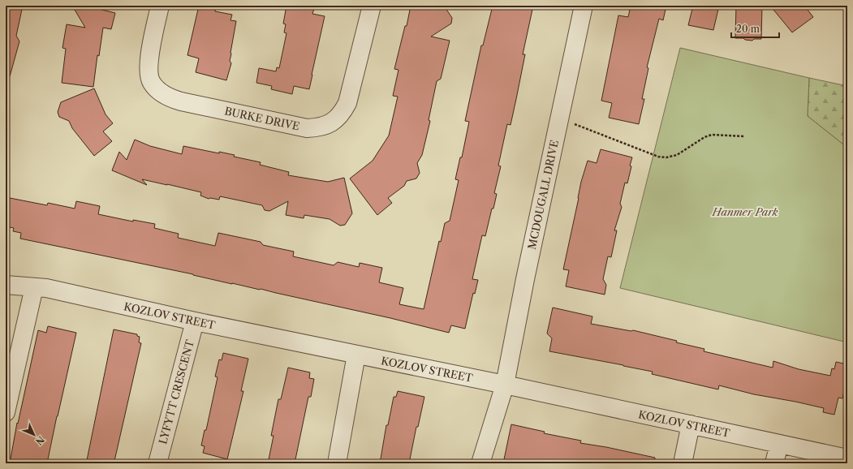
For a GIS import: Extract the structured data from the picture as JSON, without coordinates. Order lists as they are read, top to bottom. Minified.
{"streets":{"street":["BURKE DRIVE","MCDOUGALL DRIVE","KOZLOV STREET","LYFYTT CRESCENT"]},"crossings":[["MCDOUGALL DRIVE","KOZLOV STREET"],["KOZLOV STREET","LYFYTT CRESCENT"]],"parks":["Hanmer Park"],"scale_bar":"20 m","north":"bottom right"}
